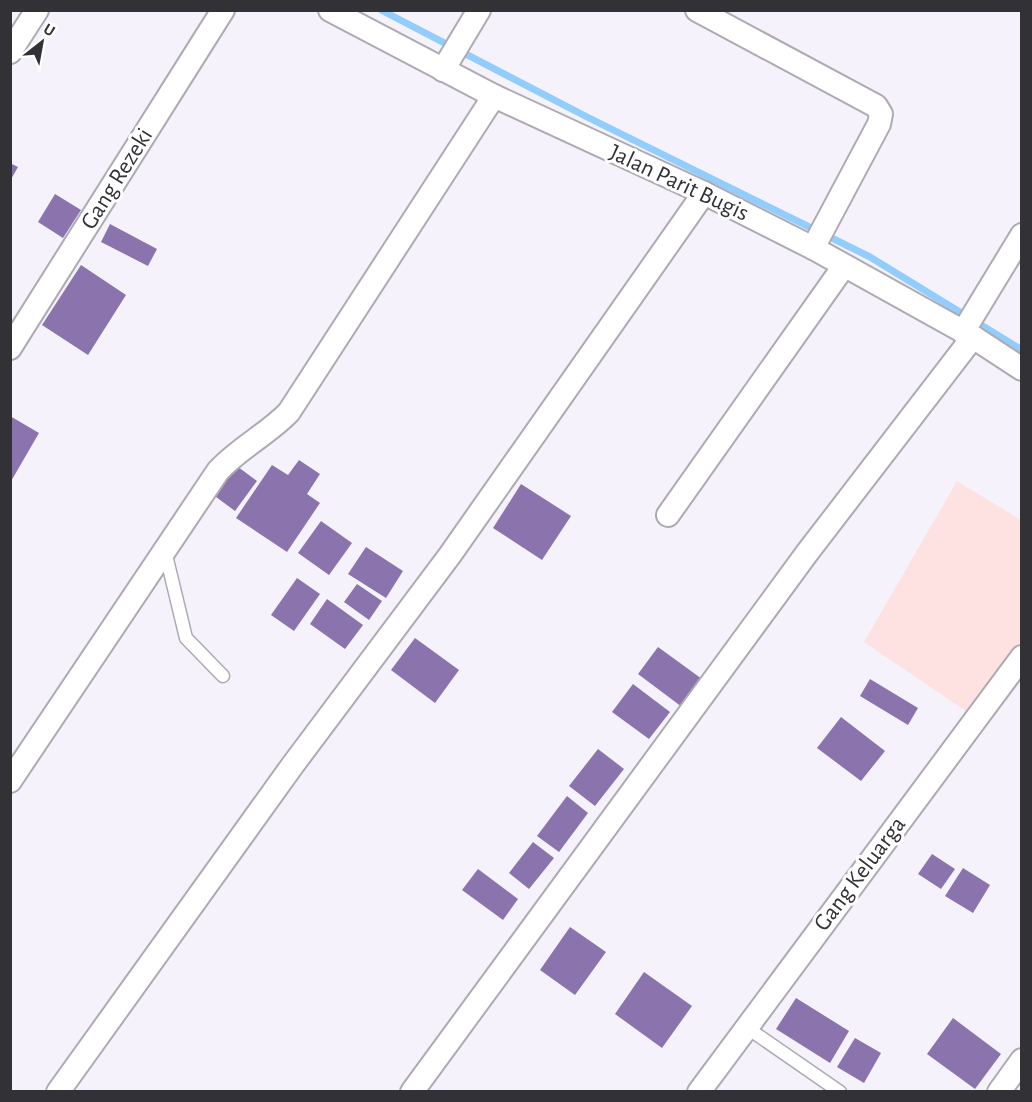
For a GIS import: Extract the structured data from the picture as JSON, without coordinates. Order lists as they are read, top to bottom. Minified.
{"streets":{"street":["Gang Rezeki","Jalan Parit Bugis","Gang Keluarga"]},"north":"top right"}
